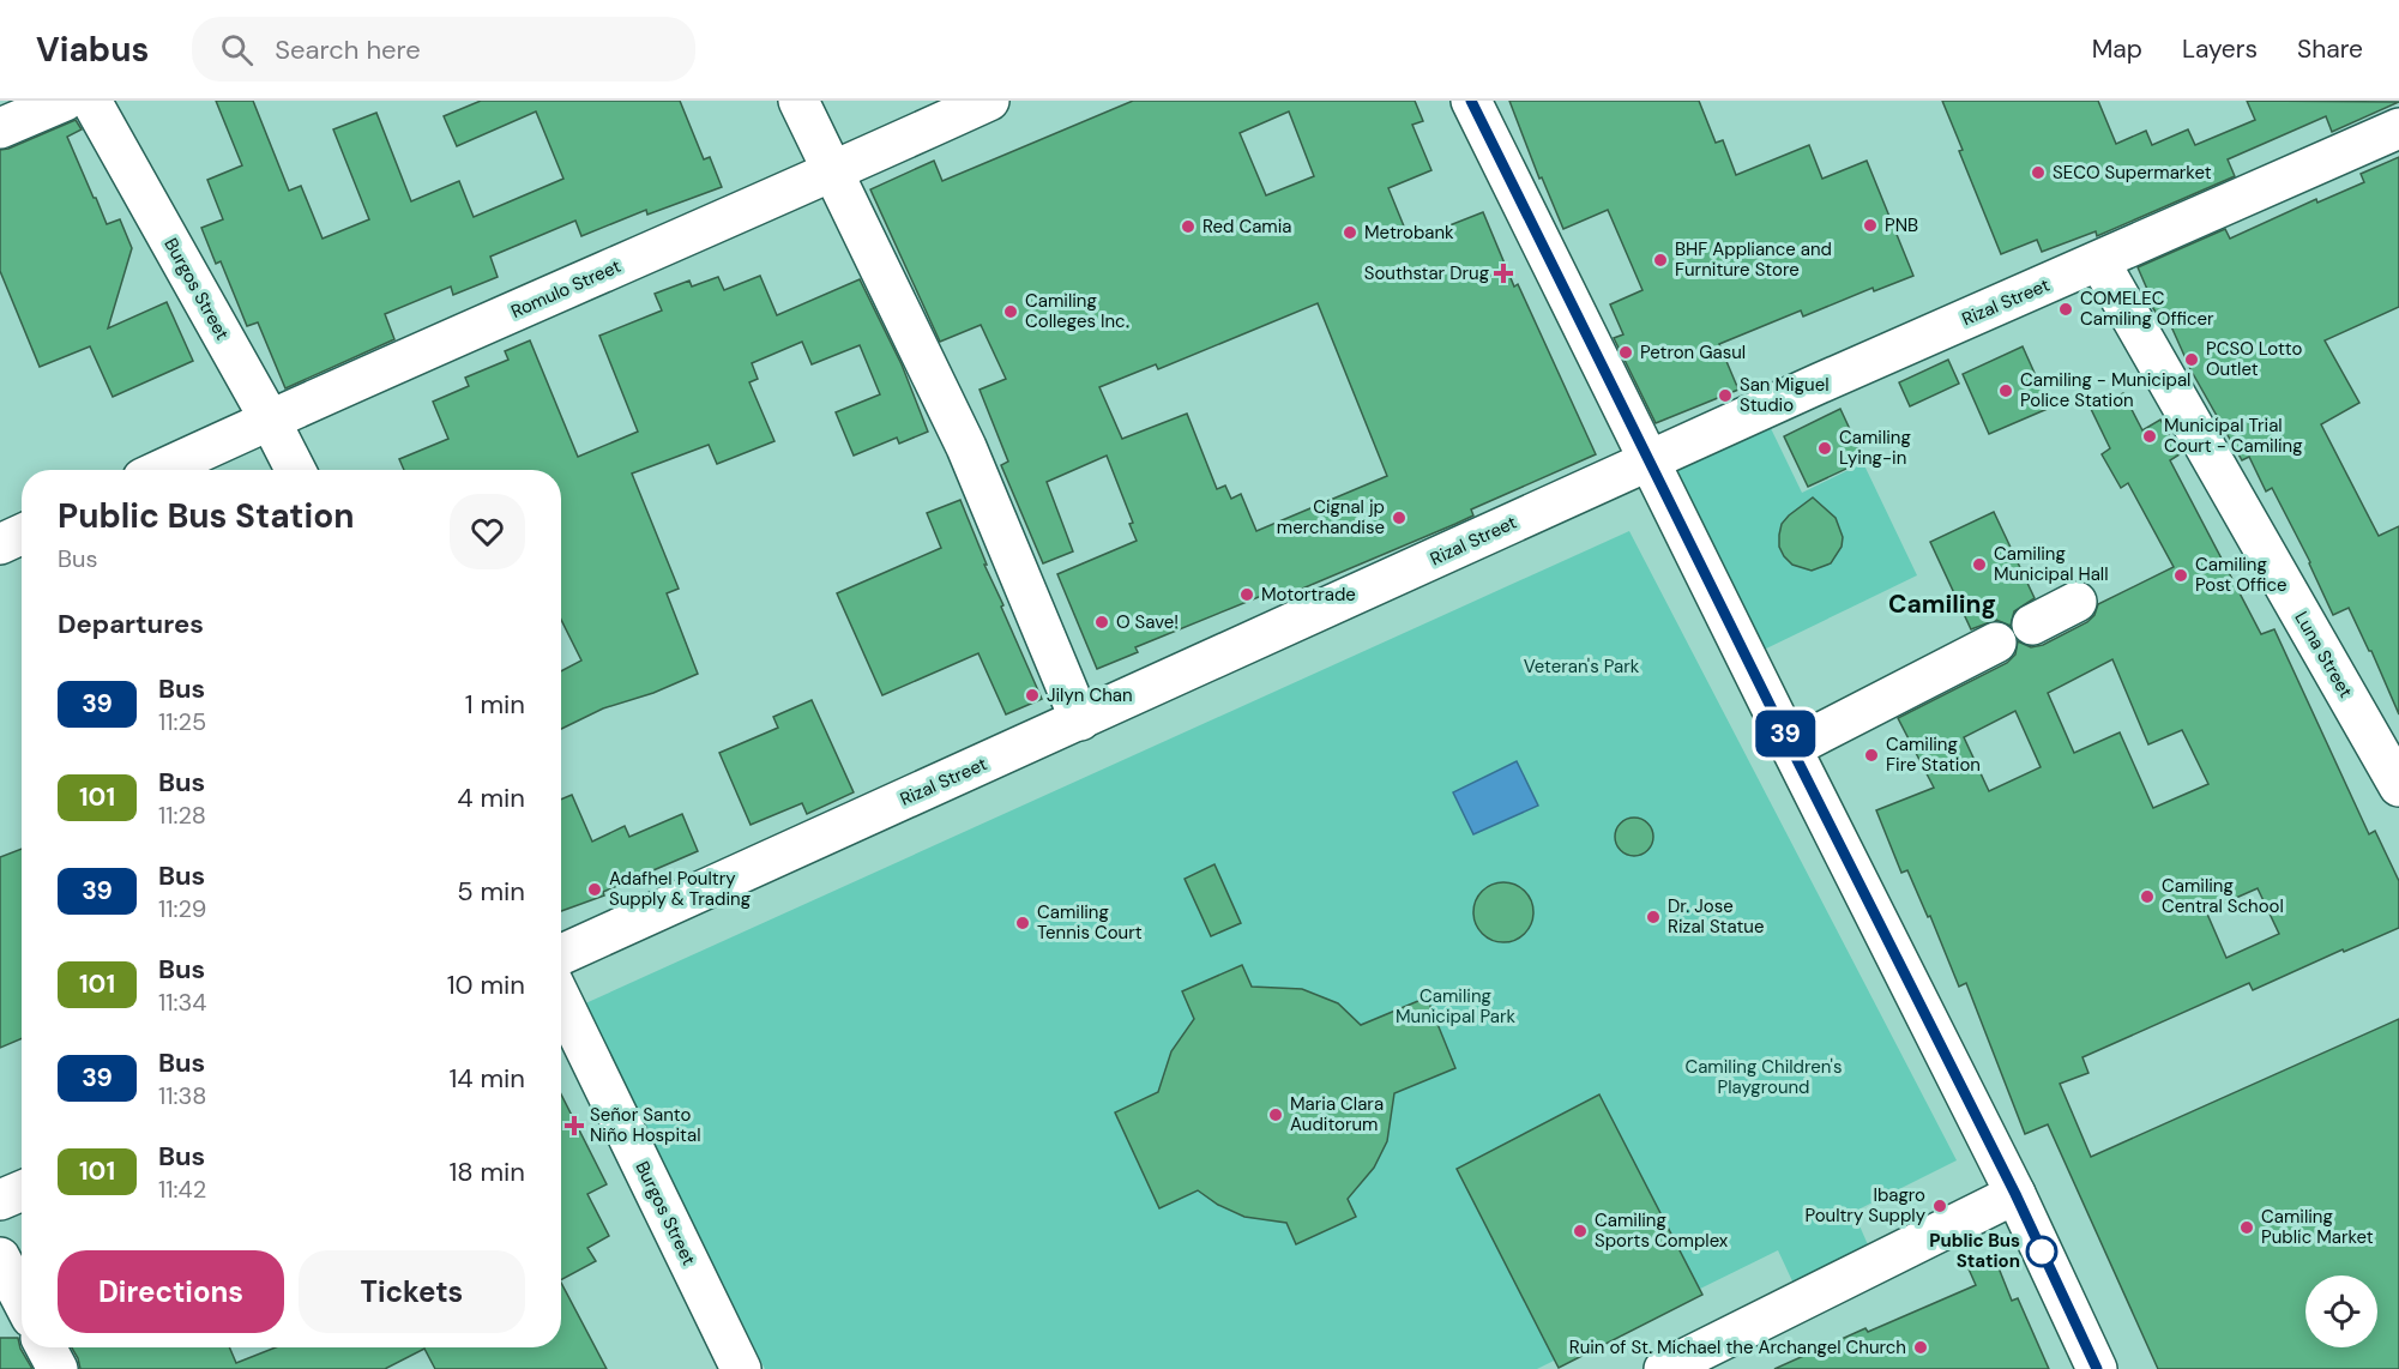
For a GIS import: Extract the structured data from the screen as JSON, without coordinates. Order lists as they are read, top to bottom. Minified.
{"streets":{"main road":["Burgos Street","Romulo Street","Rizal Street","Luna Street"]},"crossings":[["Burgos Street","Romulo Street"],["Rizal Street","Luna Street"]],"districts":["Camiling"],"parks":["Veteran's Park","Camiling Municipal Park","Camiling Children's Playground"],"places":{"other":["SECO Supermarket","PNB","Red Camia","Metrobank","BHF Appliance and Furniture Store","COMELEC Camiling Officer","Camiling Colleges Inc.","Petron Gasul","PCSO Lotto Outlet","Camiling - Municipal Police Station","San Miguel Studio","Municipal Trial Court - Camiling","Camiling Lying-in","Cignal jp merchandise","Camiling Municipal Hall","Camiling Post Office","Motortrade","O Save!","Jilyn Chan","Camiling Fire Station","Adafhel Poultry Supply & Trading","Camiling Central School","Dr. Jose Rizal Statue","Camiling Tennis Court","Maria Clara Auditorum","Ibagro Poultry Supply","Camiling Public Market","Camiling Sports Complex","Public Bus Station","Ruin of St. Michael the Archangel Church"],"health":["Southstar Drug","Señor Santo Niño Hospital"]},"lines":["bus line 39"],"page":{"header":"Viabus","search":"Search here","nav":["Map","Layers","Share"],"on_map":"39","heading":[["Public Bus Station","Bus"],"Departures"],"list":[{"mark":"39","name":"Bus","note":"11:25","value":"1 min"},{"mark":"101","name":"Bus","note":"11:28","value":"4 min"},{"mark":"39","name":"Bus","note":"11:29","value":"5 min"},{"mark":"101","name":"Bus","note":"11:34","value":"10 min"},{"mark":"39","name":"Bus","note":"11:38","value":"14 min"},{"mark":"101","name":"Bus","note":"11:42","value":"18 min"}],"buttons":["Directions","Tickets"]}}
